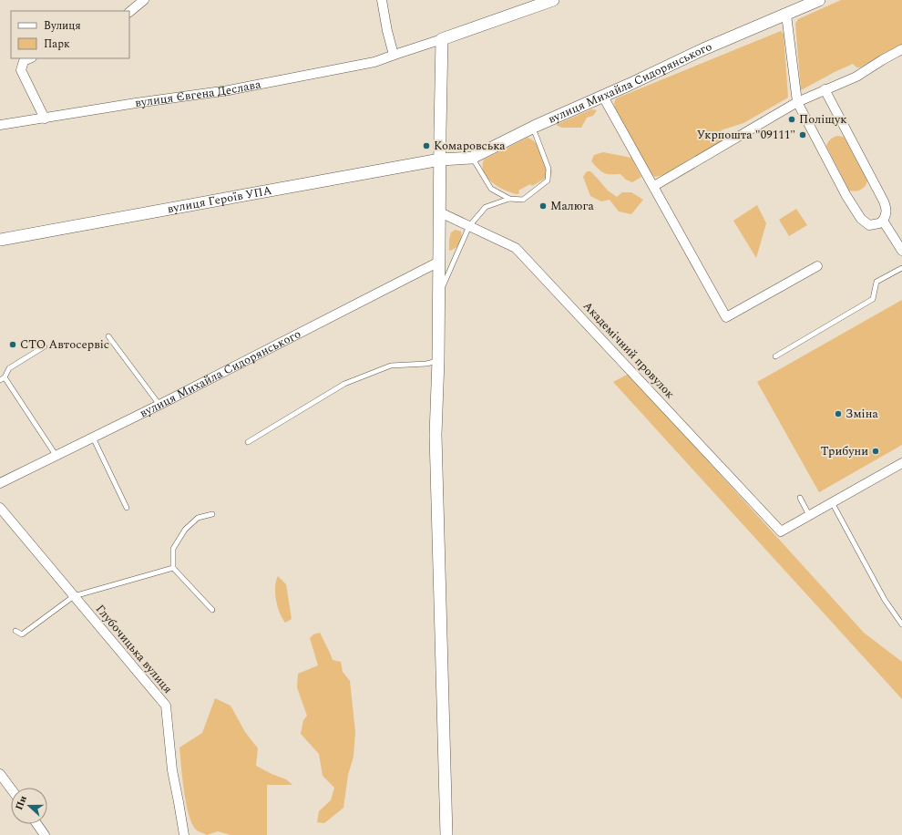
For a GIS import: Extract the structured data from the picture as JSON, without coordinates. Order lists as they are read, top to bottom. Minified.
{"streets":{"street":["вулиця Михайла Сидорянського","вулиця Євгена Деслава","вулиця Героїв УПА","Академічний провулок","Глубочицька вулиця"]},"crossings":[["вулиця Михайла Сидорянського","вулиця Героїв УПА"]],"places":["Поліщук","Укрпошта \"09111\"","Комаровська","Малюга","СТО Автосервіс","Зміна","Трибуни"],"legend":["Вулиця","Парк"],"north":"left"}
